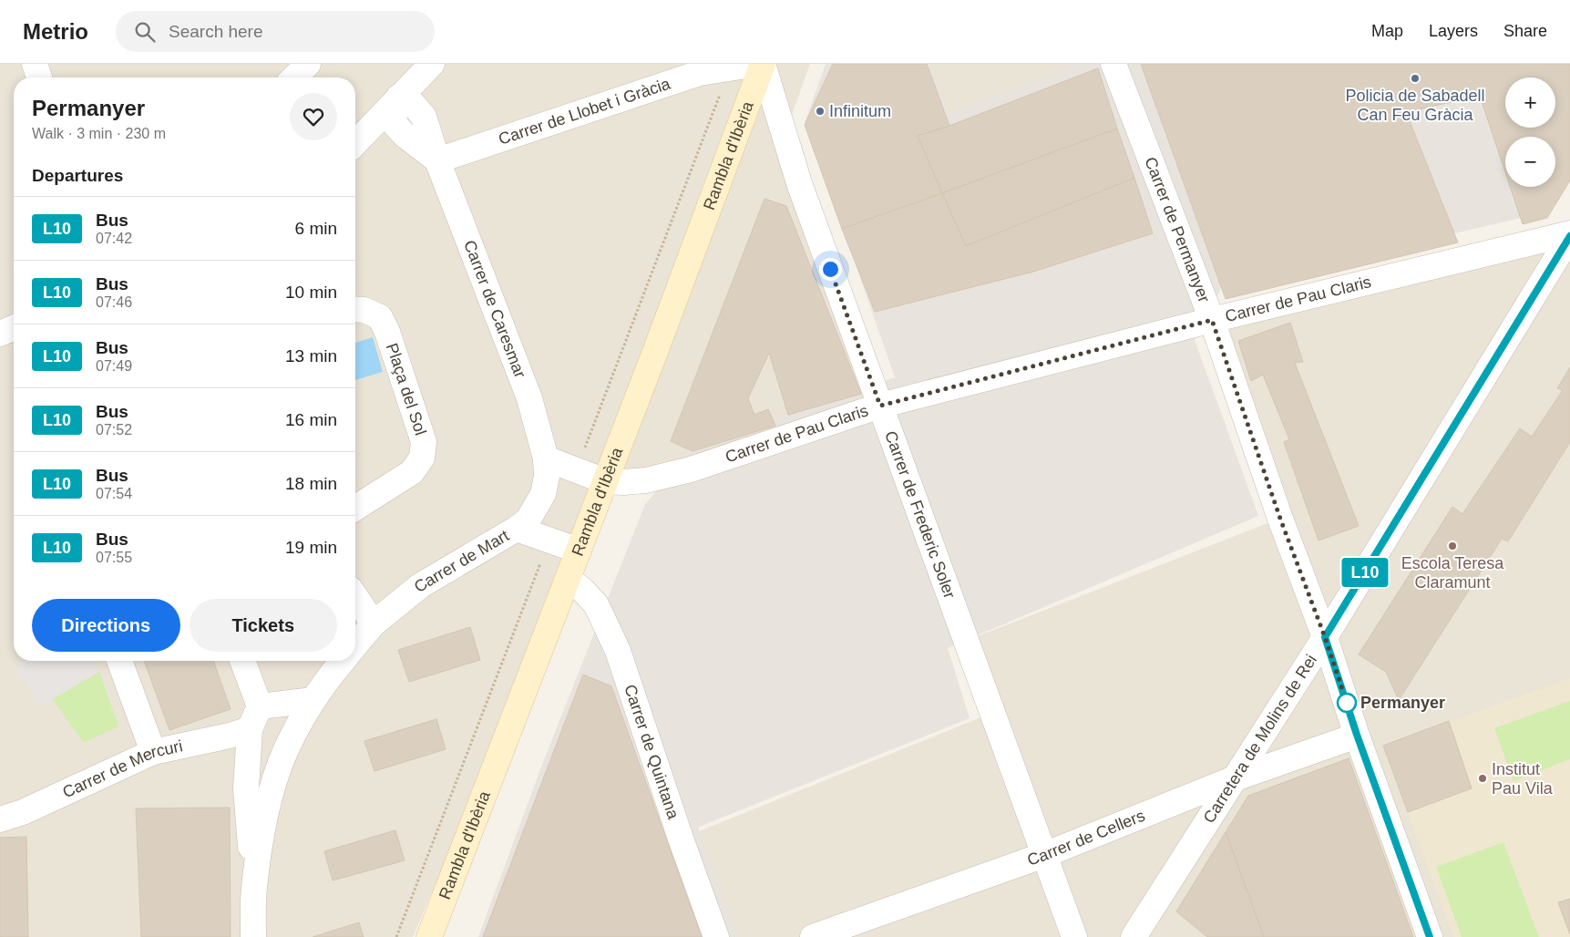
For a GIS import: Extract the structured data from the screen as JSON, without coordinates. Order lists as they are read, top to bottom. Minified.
{"streets":{"main road":["Rambla d'Ibèria"],"street":["Carrer de Llobet i Gràcia","Carrer de Permanyer","Carrer de Pau Claris","Carrer de Caresmar","Plaça del Sol","Carrer de Frederic Soler","Carrer de Mart","Carretera de Molins de Rei","Carrer de Quintana","Carrer de Mercuri","Carrer de Cellers"]},"crossings":[["Carrer de Llobet i Gràcia","Carrer de Caresmar"],["Rambla d'Ibèria","Carrer de Pau Claris"],["Rambla d'Ibèria","Carrer de Frederic Soler"],["Rambla d'Ibèria","Carrer de Quintana"],["Carrer de Permanyer","Carrer de Pau Claris"],["Carrer de Permanyer","Carretera de Molins de Rei"],["Carrer de Permanyer","Carrer de Cellers"],["Carrer de Pau Claris","Carrer de Caresmar"],["Carrer de Pau Claris","Carrer de Frederic Soler"],["Carrer de Pau Claris","Carrer de Mart"],["Carrer de Pau Claris","Carretera de Molins de Rei"],["Carrer de Caresmar","Carrer de Mart"],["Carrer de Frederic Soler","Carrer de Cellers"],["Carretera de Molins de Rei","Carrer de Cellers"]],"places":["Policia de Sabadell Can Feu Gràcia","Infinitum","Escola Teresa Claramunt","Permanyer","Institut Pau Vila"],"lines":["bus line L10"],"page":{"header":"Metrio","search":"Search here","nav":["Map","Layers","Share"],"on_map":"L10","map_buttons":["+","−"],"heading":[["Permanyer","Walk · 3 min · 230 m"],"Departures"],"list":[{"mark":"L10","name":"Bus","note":"07:42","value":"6 min"},{"mark":"L10","name":"Bus","note":"07:46","value":"10 min"},{"mark":"L10","name":"Bus","note":"07:49","value":"13 min"},{"mark":"L10","name":"Bus","note":"07:52","value":"16 min"},{"mark":"L10","name":"Bus","note":"07:54","value":"18 min"},{"mark":"L10","name":"Bus","note":"07:55","value":"19 min"}],"buttons":["Directions","Tickets"]}}
